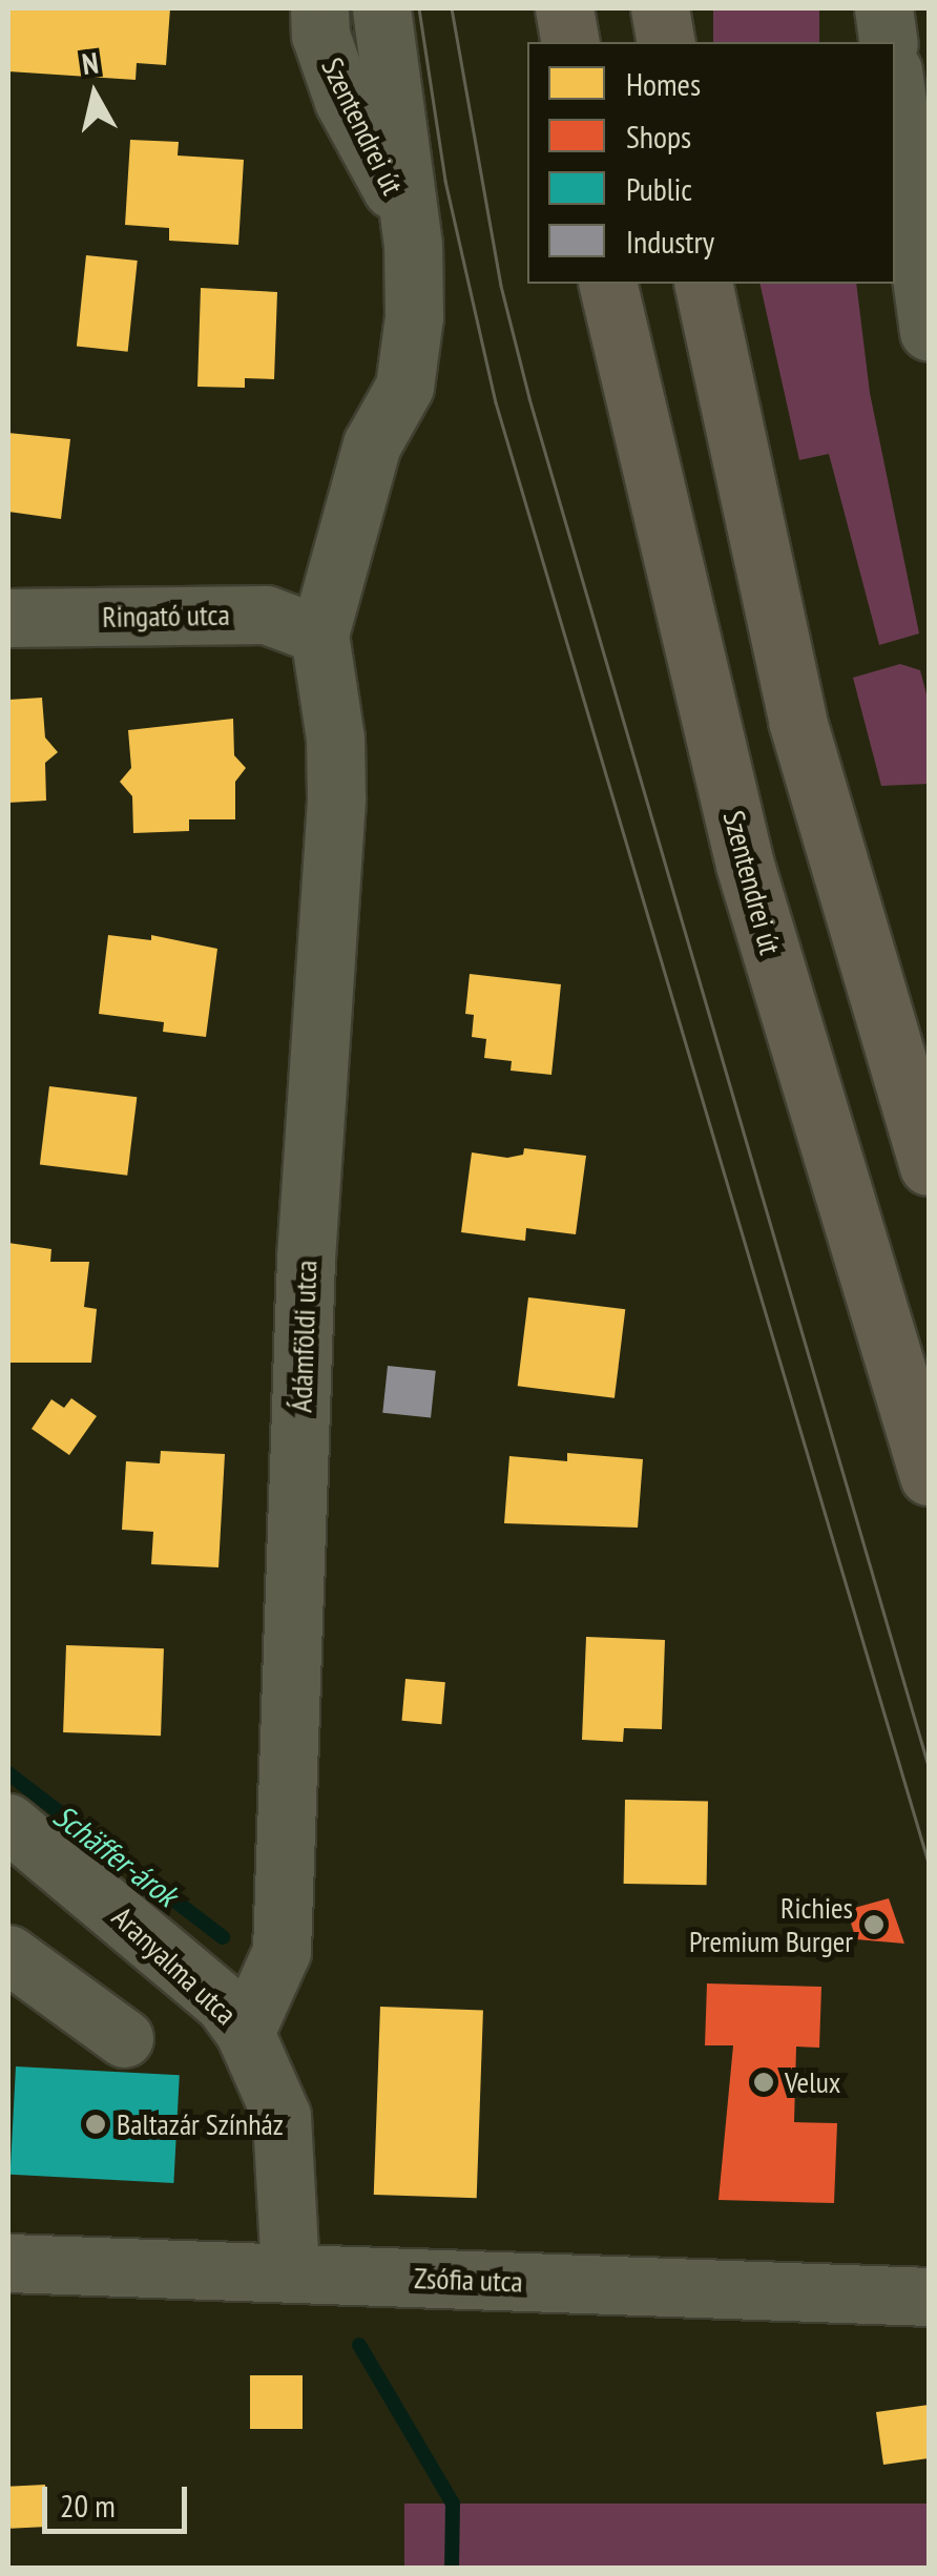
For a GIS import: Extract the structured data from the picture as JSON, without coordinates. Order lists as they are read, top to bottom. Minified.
{"streets":{"main road":["Szentendrei út"],"street":["Ringató utca","Ádámföldi utca","Aranyalma utca","Zsófia utca"]},"crossings":[["Ringató utca","Ádámföldi utca"],["Ádámföldi utca","Aranyalma utca"],["Aranyalma utca","Zsófia utca"]],"water":["Schäffer-árok"],"places":["Richies Premium Burger","Velux","Baltazár Színház"],"legend":["Homes","Shops","Public","Industry"],"scale_bar":"20 m","north":"top"}
